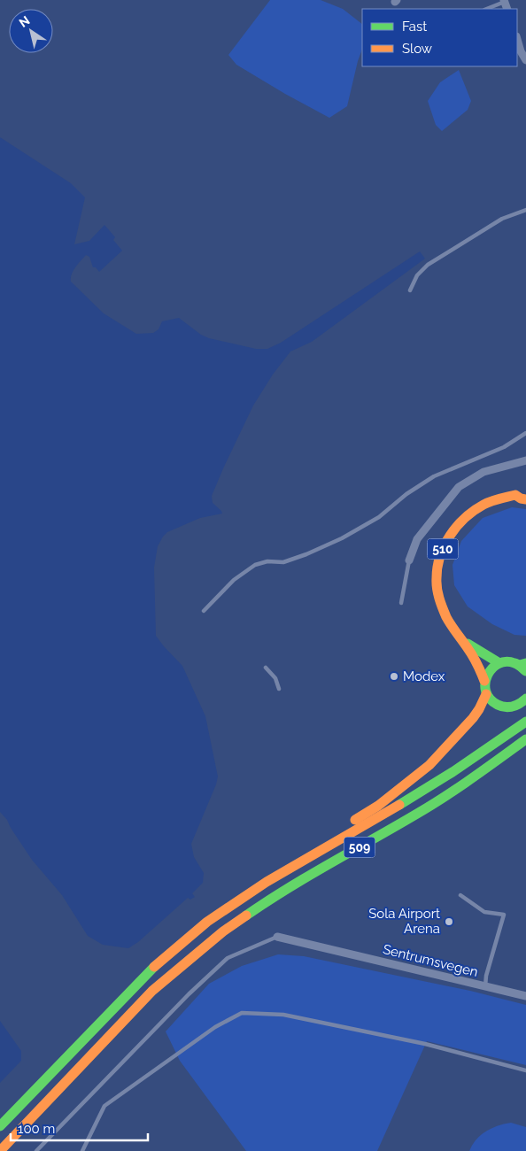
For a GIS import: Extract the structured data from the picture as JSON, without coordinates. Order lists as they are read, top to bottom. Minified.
{"streets":{"main road":["510","509"],"street":["Sentrumsvegen"]},"crossings":[["510","509"]],"places":["Modex","Sola Airport Arena"],"legend":["Fast","Slow"],"scale_bar":"100 m","north":"top left"}
